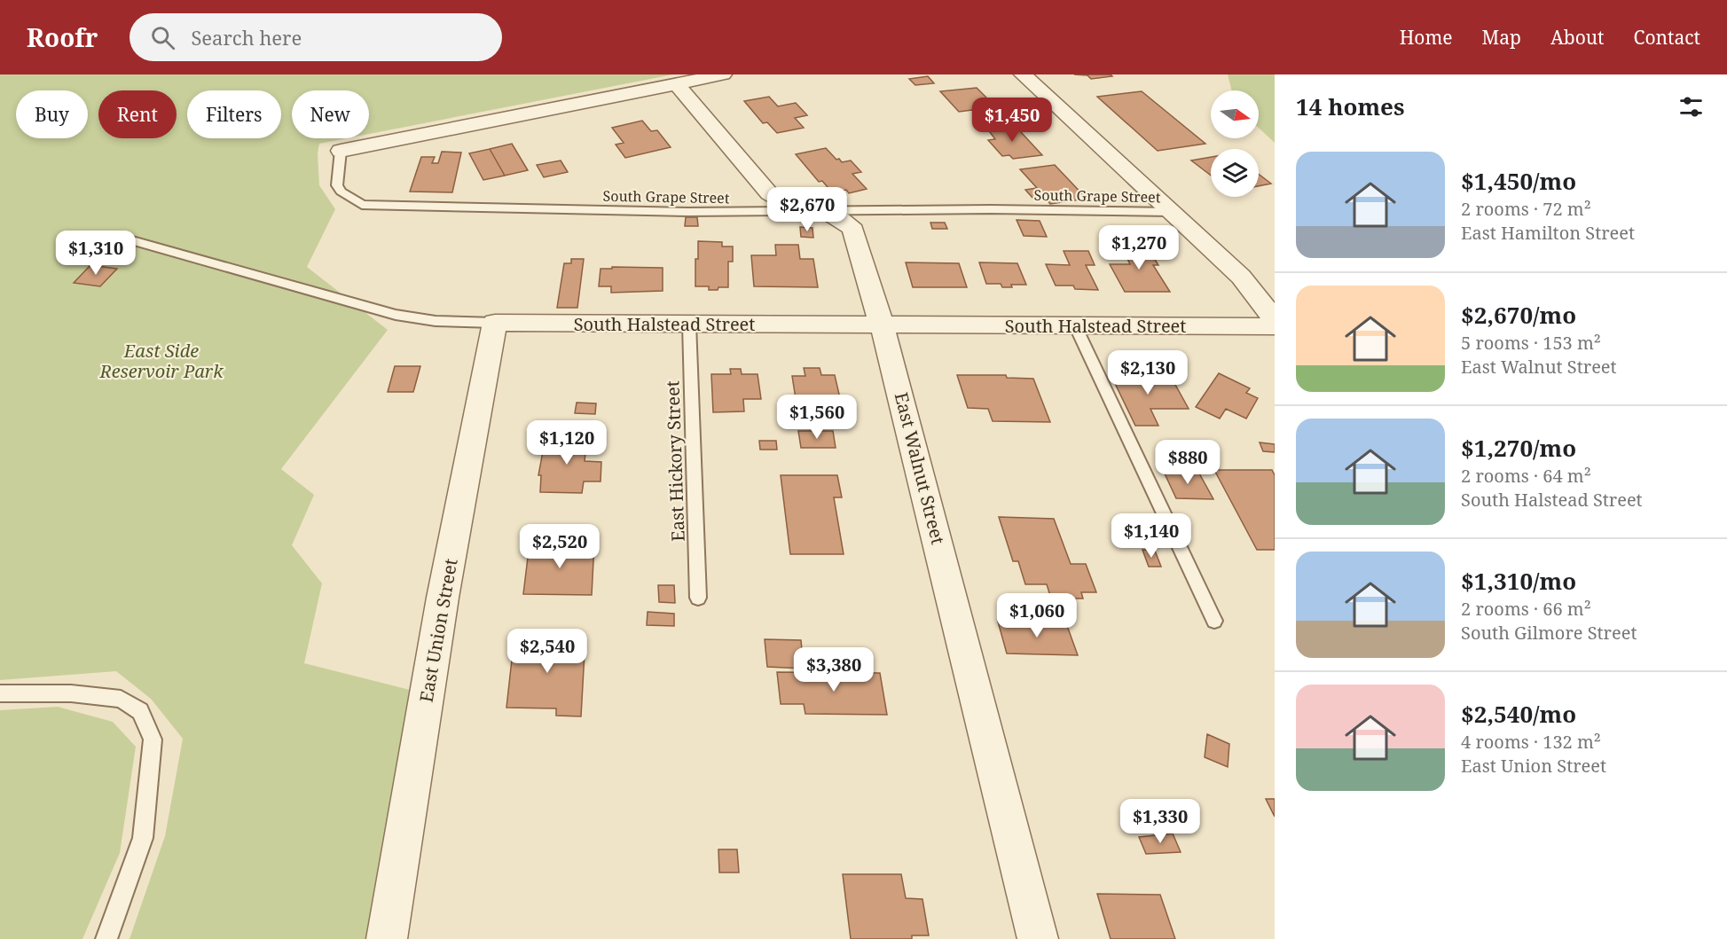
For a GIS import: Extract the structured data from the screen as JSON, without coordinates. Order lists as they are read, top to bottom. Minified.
{"streets":{"street":["South Halstead Street","East Walnut Street","East Union Street"],"lane":["South Grape Street","East Hickory Street"]},"crossings":[["South Grape Street","East Walnut Street"],["South Halstead Street","East Hickory Street"],["South Halstead Street","East Walnut Street"],["South Halstead Street","East Union Street"]],"parks":["East Side Reservoir Park"],"north":"right","page":{"header":"Roofr","search":"Search here","nav":["Home","Map","About","Contact"],"heading":"14 homes","chip":["Buy","Rent","Filters","New"],"price":["$1,450","$2,670","$1,270","$1,310","$2,130","$1,560","$1,120","$880","$1,140","$2,520","$1,060","$2,540","$3,380","$1,330"],"list":[{"name":"$1,450/mo","note":"2 rooms · 72 m² · East Hamilton Street"},{"name":"$2,670/mo","note":"5 rooms · 153 m² · East Walnut Street"},{"name":"$1,270/mo","note":"2 rooms · 64 m² · South Halstead Street"},{"name":"$1,310/mo","note":"2 rooms · 66 m² · South Gilmore Street"},{"name":"$2,540/mo","note":"4 rooms · 132 m² · East Union Street"}]}}
